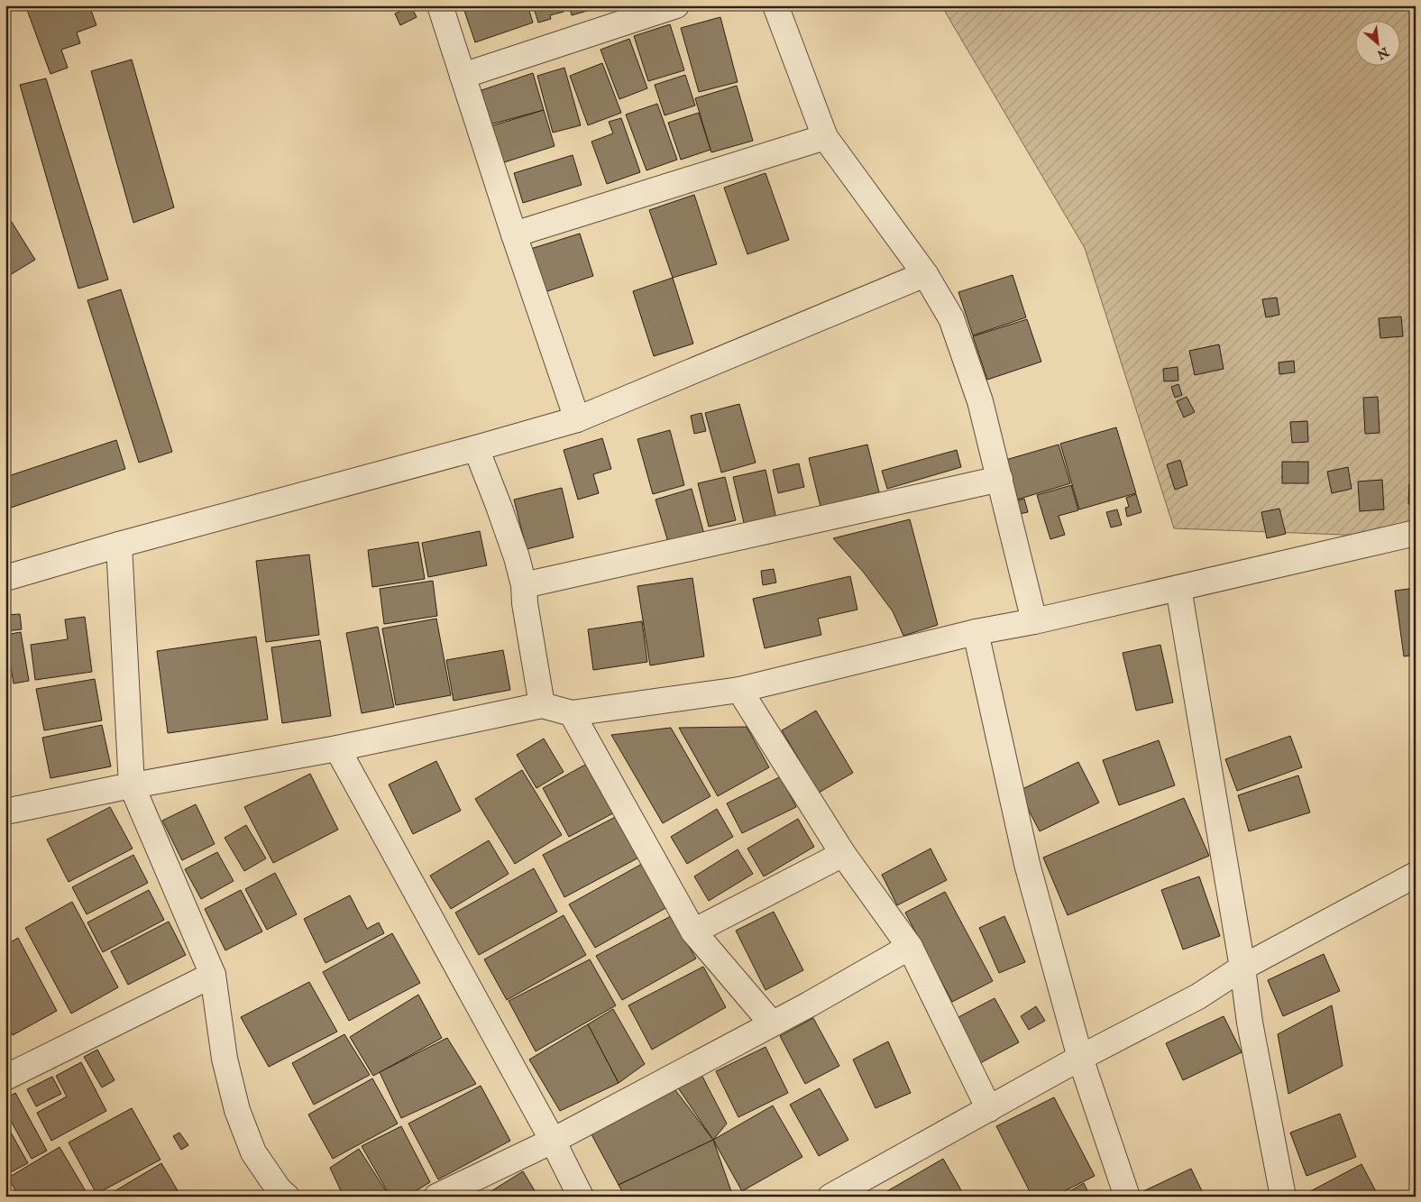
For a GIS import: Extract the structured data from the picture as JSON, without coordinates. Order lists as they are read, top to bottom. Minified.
{"north":"bottom right"}
